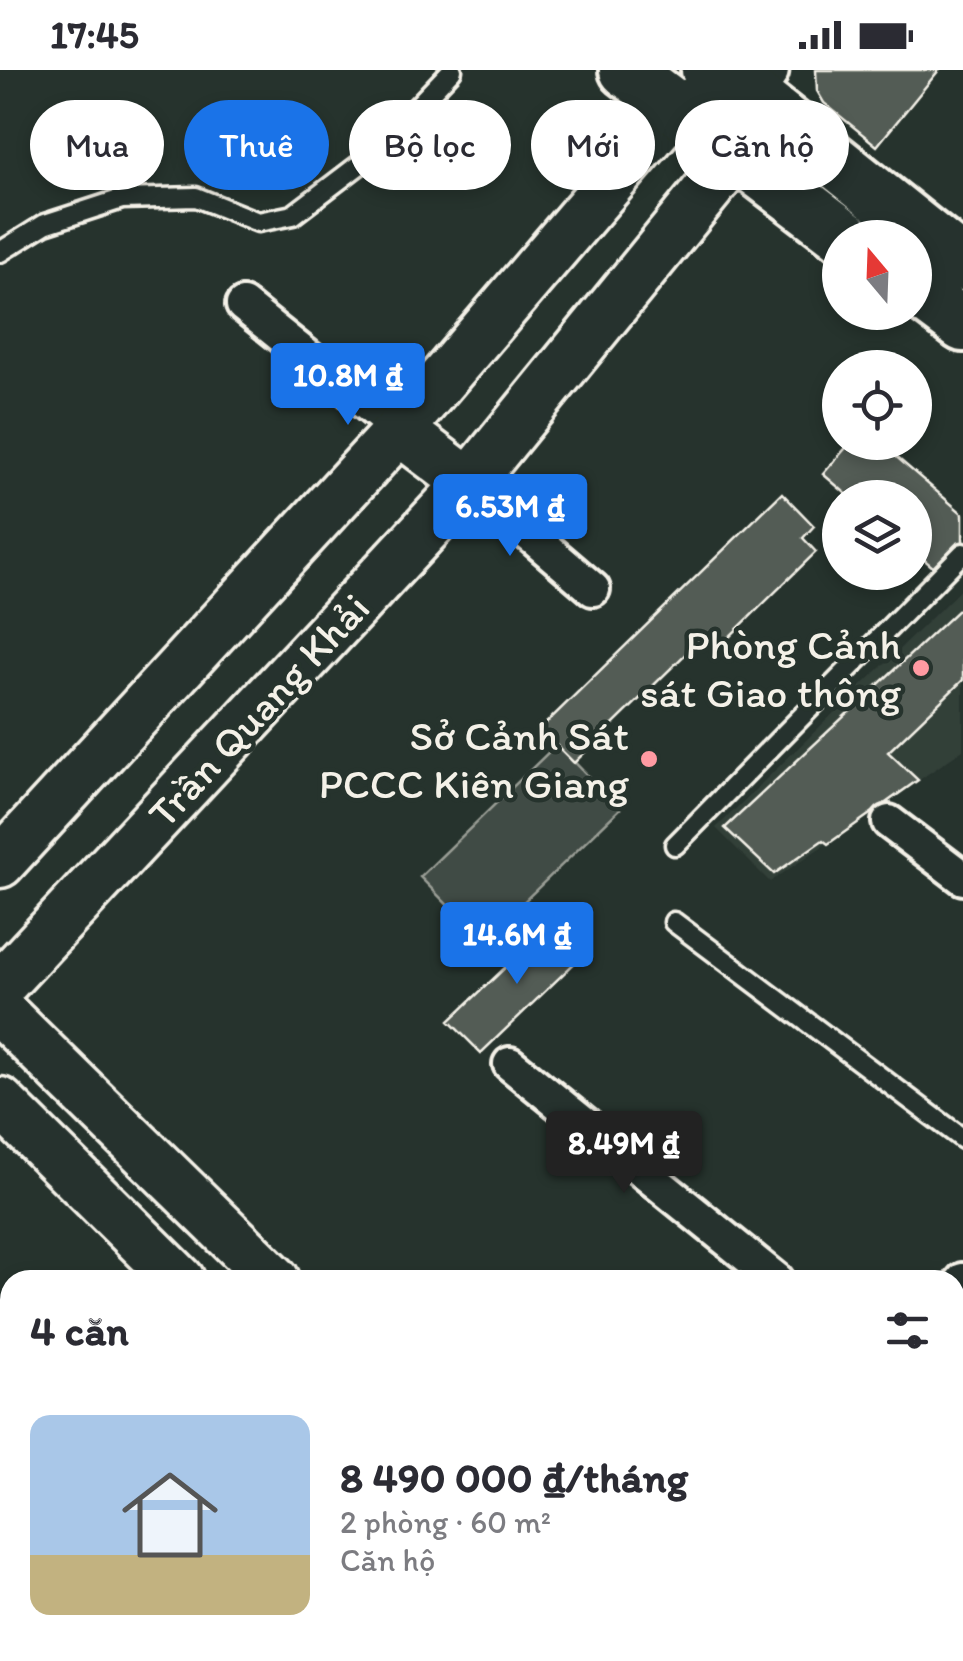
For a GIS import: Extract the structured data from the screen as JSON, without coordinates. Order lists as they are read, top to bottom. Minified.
{"streets":{"street":["Trần Quang Khải"]},"places":["Phòng Cảnh sát Giao thông","Sở Cảnh Sát PCCC Kiên Giang"],"north":"top","page":{"status":"17:45","chip":["Mua","Thuê","Bộ lọc","Mới","Căn hộ"],"price":["10.8M ₫","6.53M ₫","14.6M ₫","8.49M ₫"],"heading":"4 căn","list":[{"name":"8 490 000 ₫/tháng","note":"2 phòng · 60 m² · Căn hộ"}]}}
